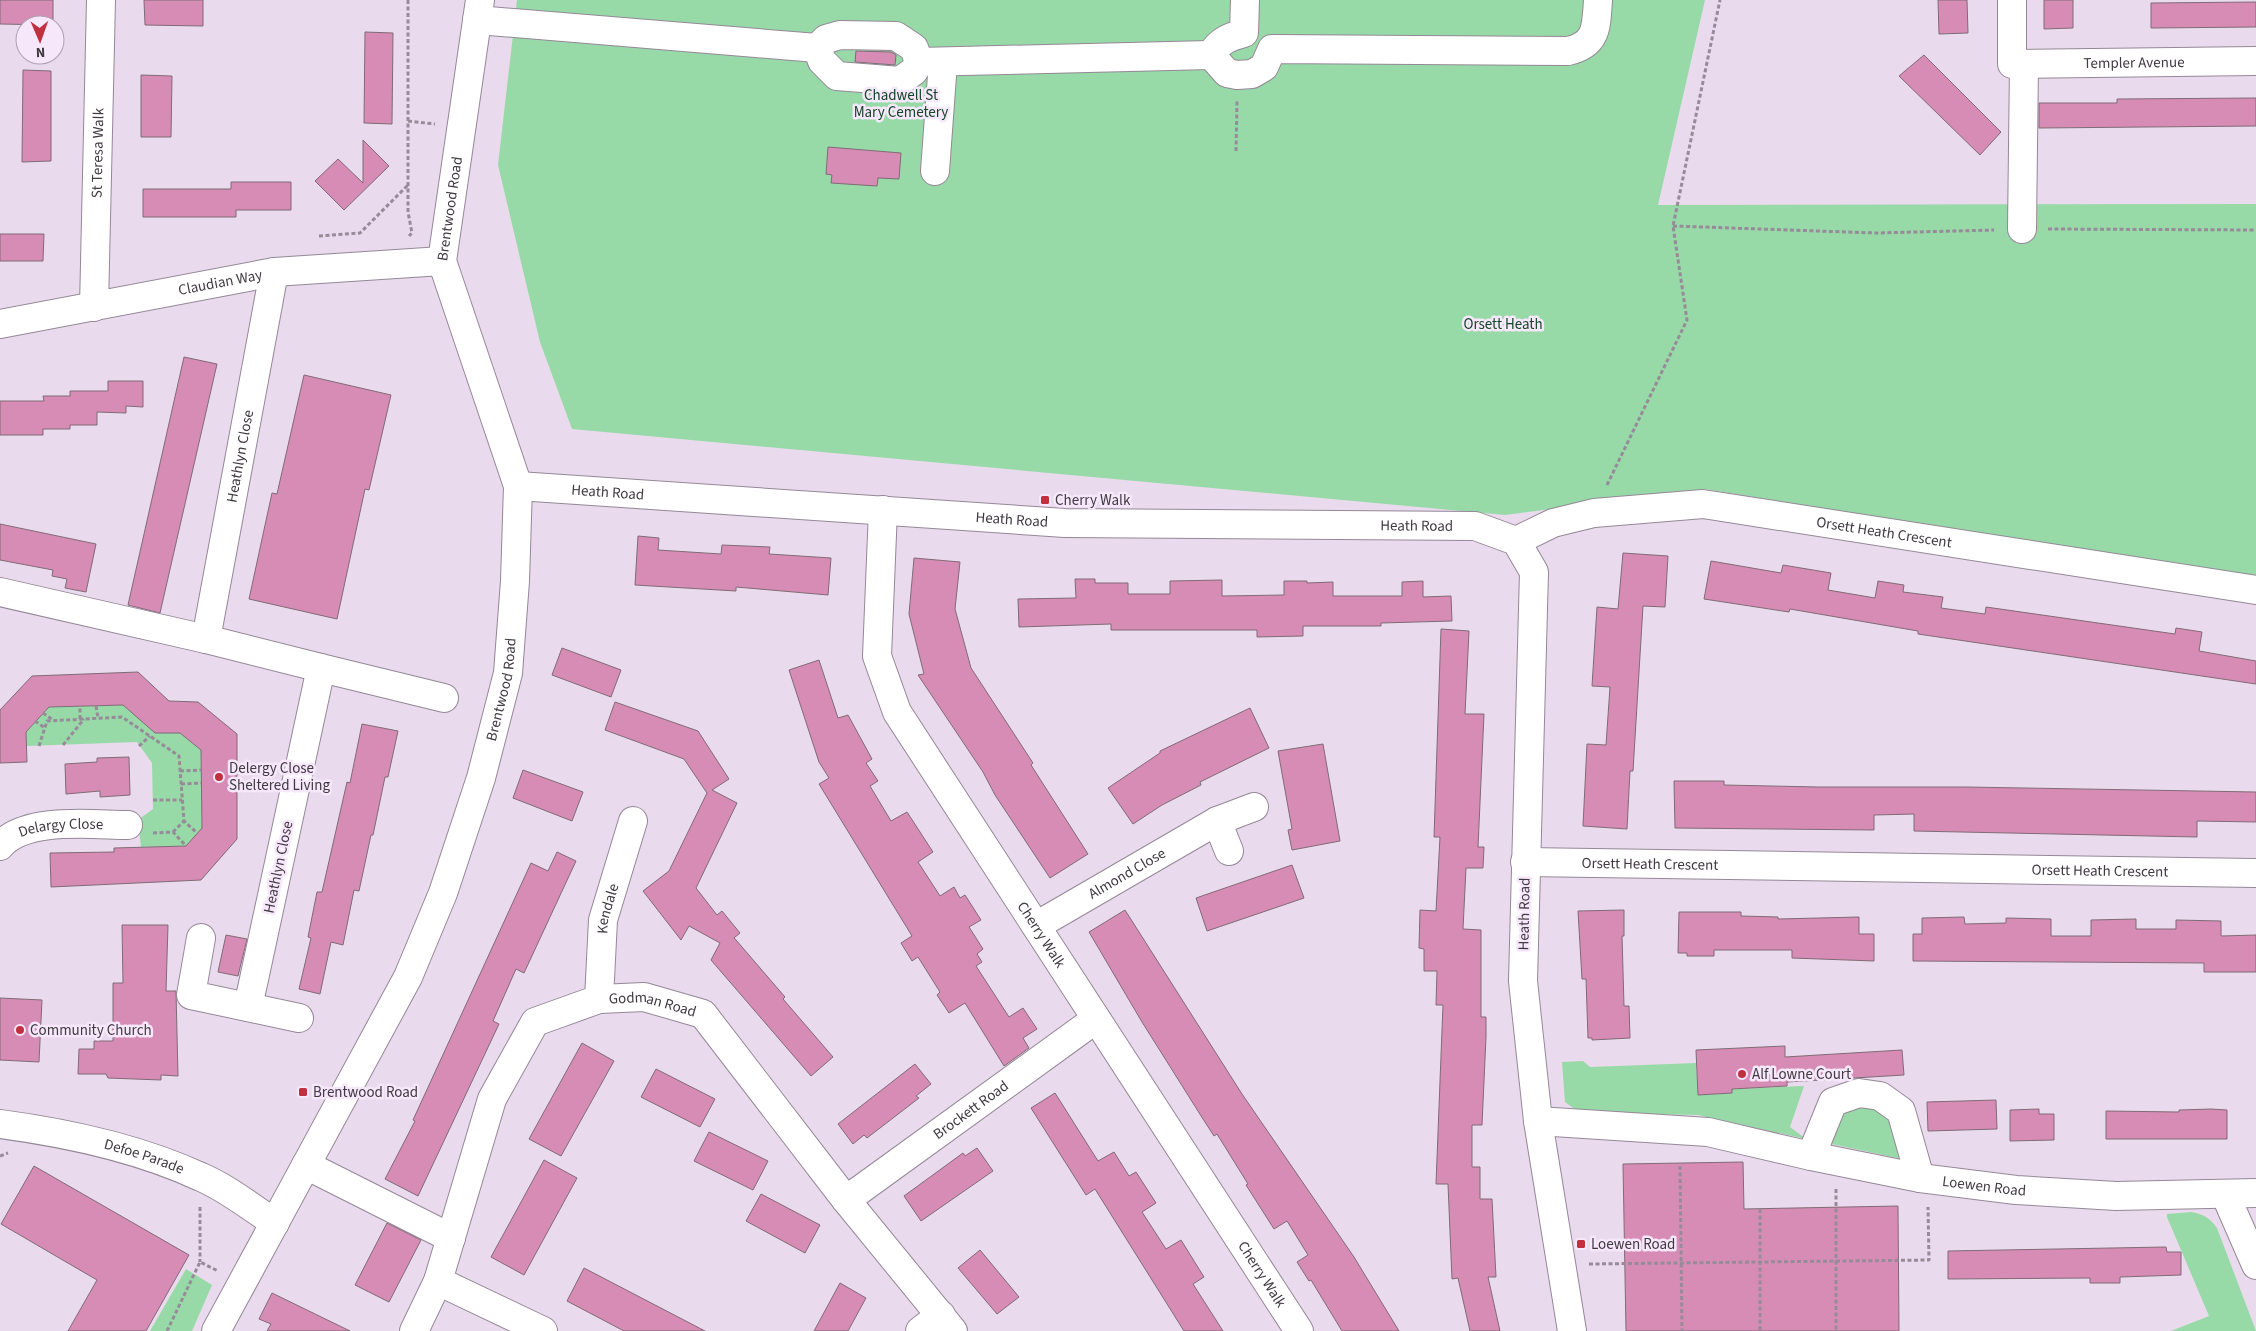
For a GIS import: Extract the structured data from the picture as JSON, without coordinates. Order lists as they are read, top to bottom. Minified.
{"streets":{"street":["Templer Avenue","St Teresa Walk","Brentwood Road","Claudian Way","Heathlyn Close","Heath Road","Orsett Heath Crescent","Delargy Close","Almond Close","Kendale","Cherry Walk","Godman Road","Brockett Road","Defoe Parade","Loewen Road"]},"crossings":[["St Teresa Walk","Claudian Way"],["Brentwood Road","Claudian Way"],["Brentwood Road","Heath Road"],["Brentwood Road","Defoe Parade"],["Claudian Way","Heathlyn Close"],["Heath Road","Orsett Heath Crescent"],["Heath Road","Cherry Walk"],["Heath Road","Loewen Road"],["Almond Close","Cherry Walk"],["Kendale","Godman Road"],["Cherry Walk","Brockett Road"],["Godman Road","Brockett Road"]],"parks":["Chadwell St Mary Cemetery","Orsett Heath"],"places":{"transit":["Cherry Walk","Brentwood Road","Loewen Road"],"other":["Delergy Close Sheltered Living","Community Church","Alf Lowne Court"]},"north":"bottom"}
